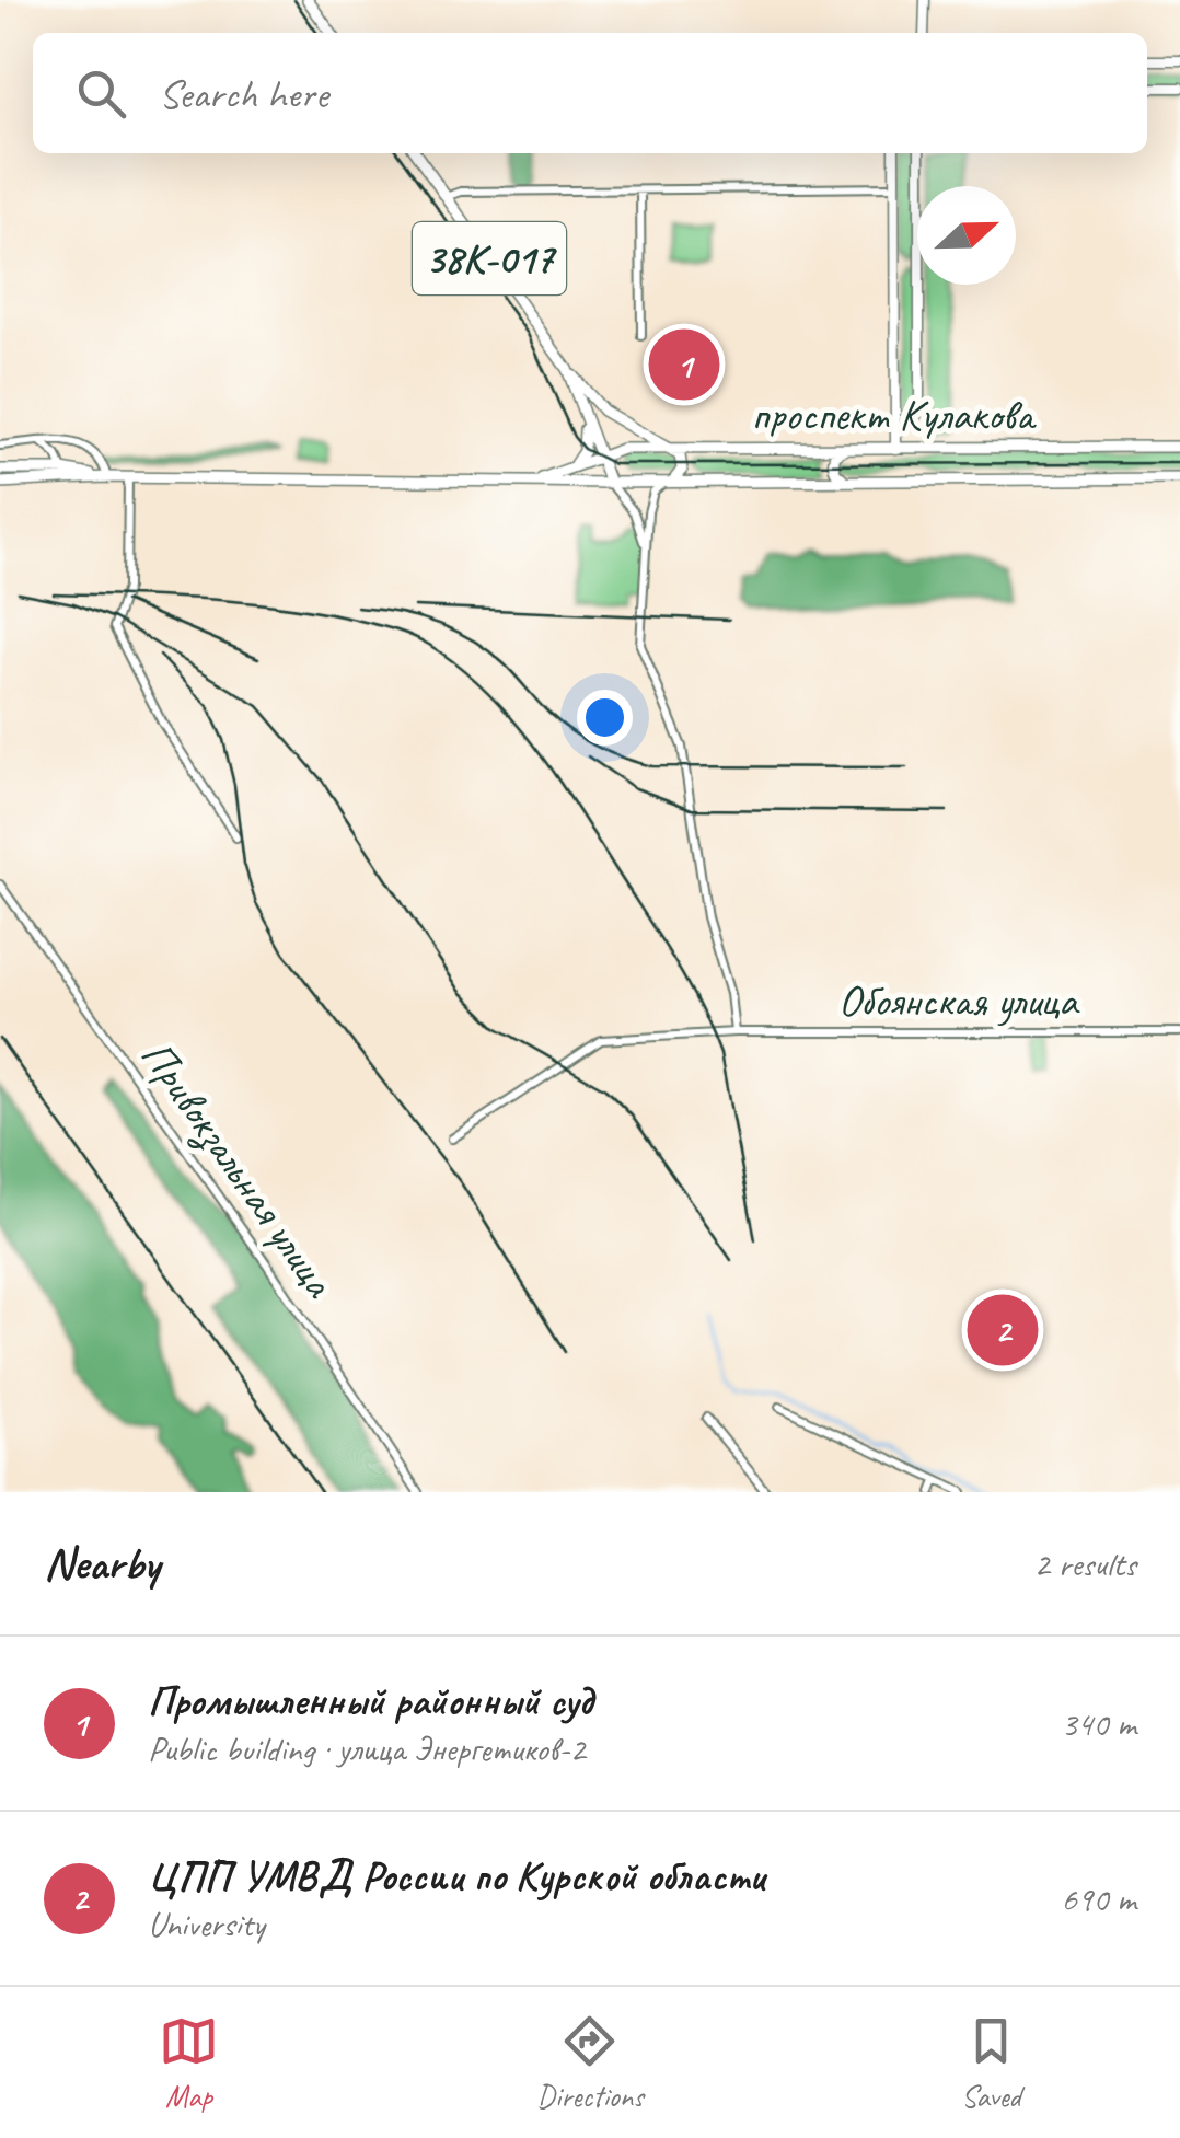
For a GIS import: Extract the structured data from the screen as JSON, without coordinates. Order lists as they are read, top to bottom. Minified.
{"streets":{"main road":["38К-017","проспект Кулакова"],"street":["Обоянская улица","Привокзальная улица"]},"crossings":[["38К-017","проспект Кулакова"]],"north":"right","page":{"search":"Search here","pins":["1","2"],"heading":["Nearby","2 results"],"list":[{"mark":"1","name":"Промышленный районный суд","note":"Public building · улица Энергетиков-2","value":"340 m"},{"mark":"2","name":"ЦПП УМВД России по Курской области","note":"University","value":"690 m"}],"nav":["Map","Directions","Saved"]}}
